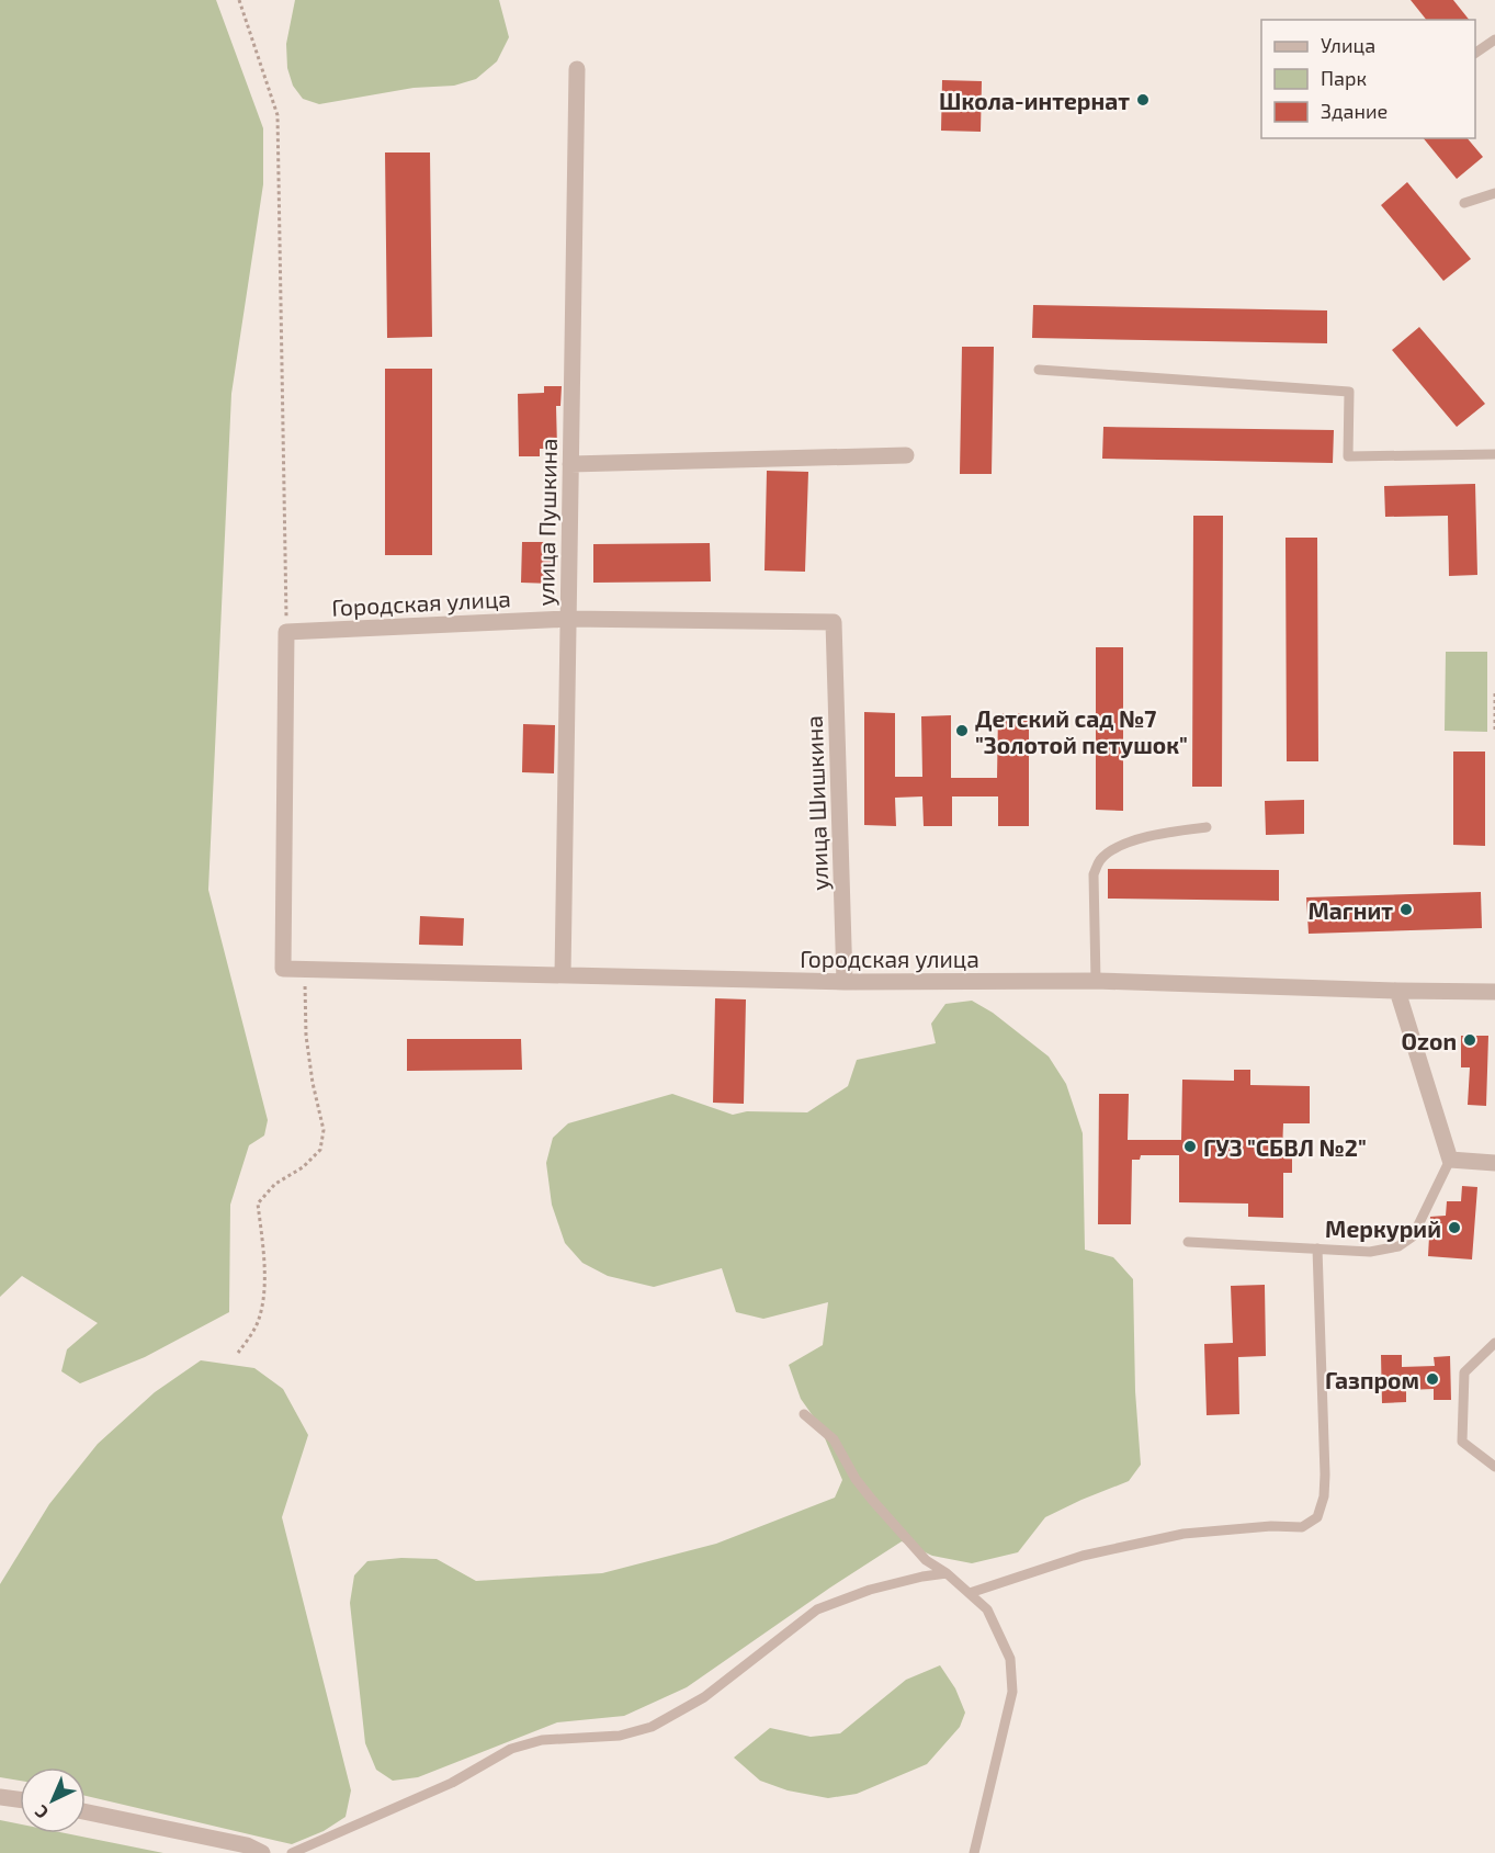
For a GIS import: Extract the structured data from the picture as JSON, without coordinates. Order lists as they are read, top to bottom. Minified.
{"streets":{"street":["улица Пушкина","Городская улица","улица Шишкина"]},"crossings":[["улица Пушкина","Городская улица"],["Городская улица","улица Шишкина"]],"places":["Школа-интернат","Детский сад №7 \"Золотой петушок\"","Магнит","Ozon","ГУЗ \"СБВЛ №2\"","Меркурий","Газпром"],"legend":["Улица","Парк","Здание"],"north":"bottom left"}
